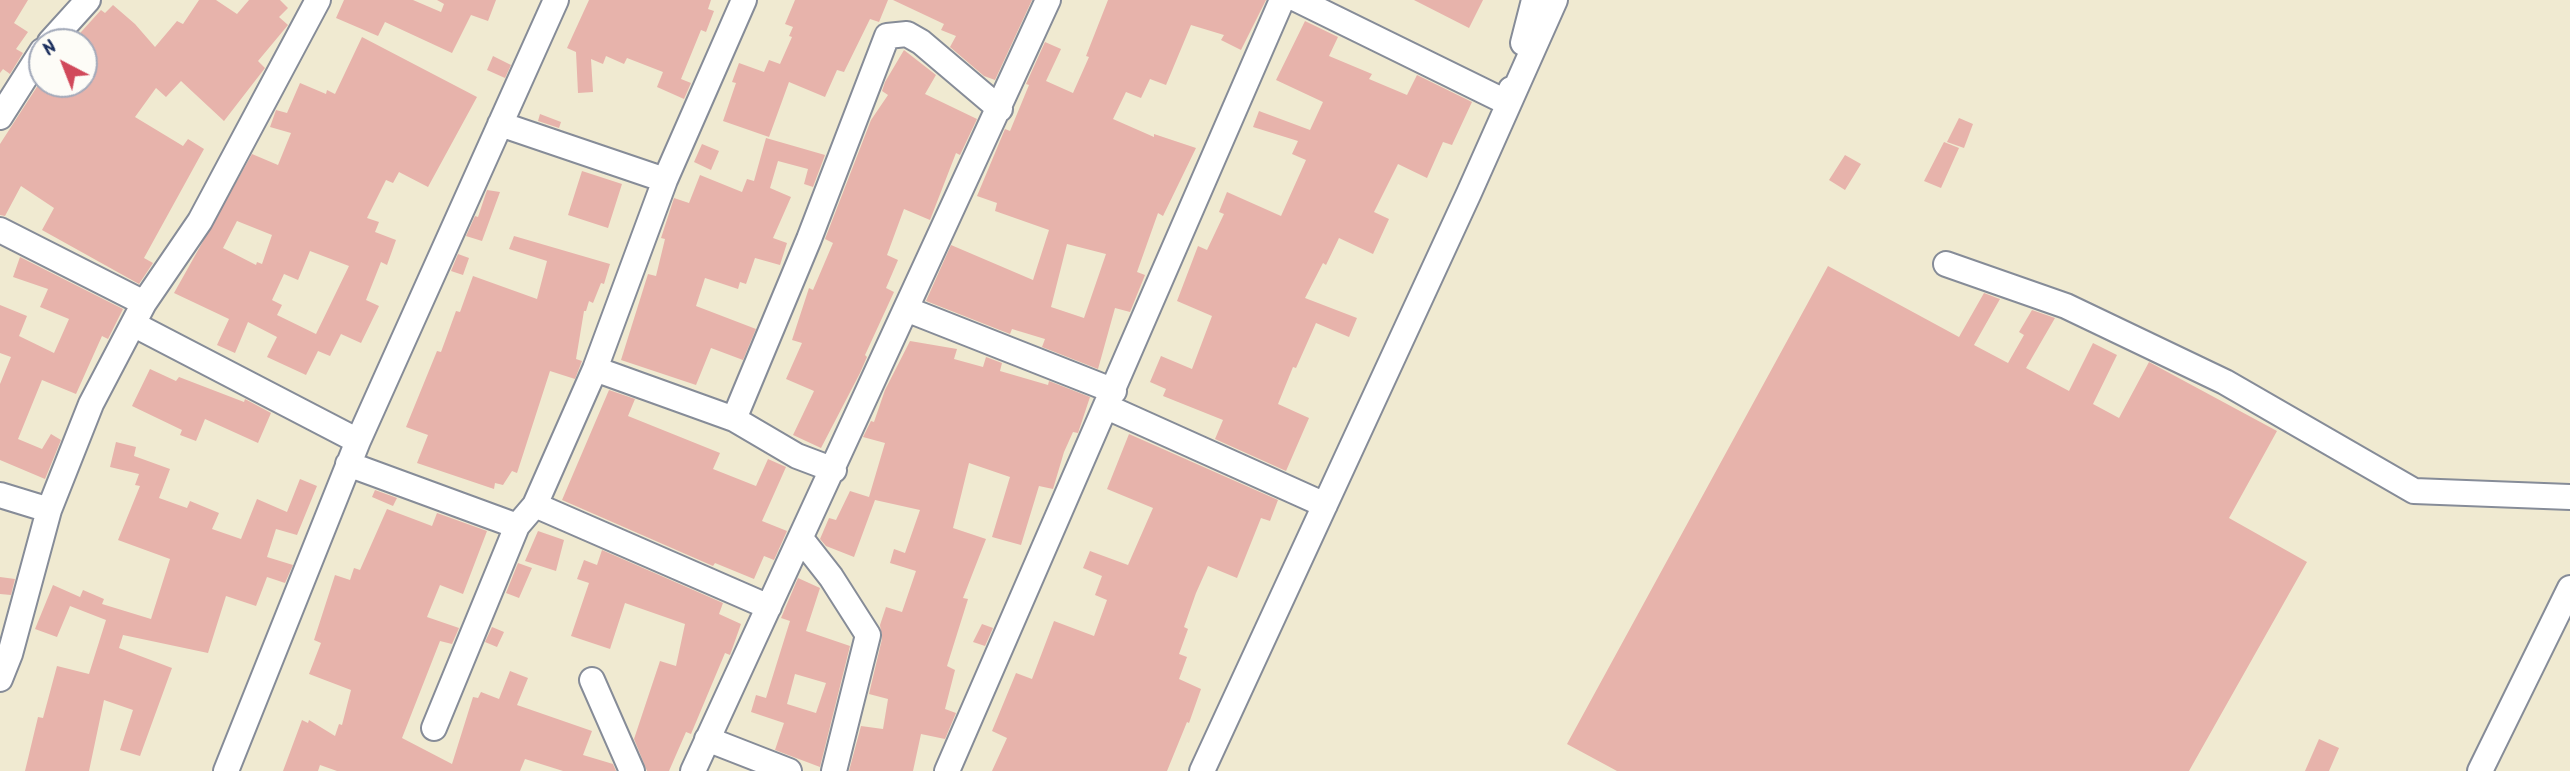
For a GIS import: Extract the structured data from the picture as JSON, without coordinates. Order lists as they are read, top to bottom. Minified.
{"north":"top left"}
